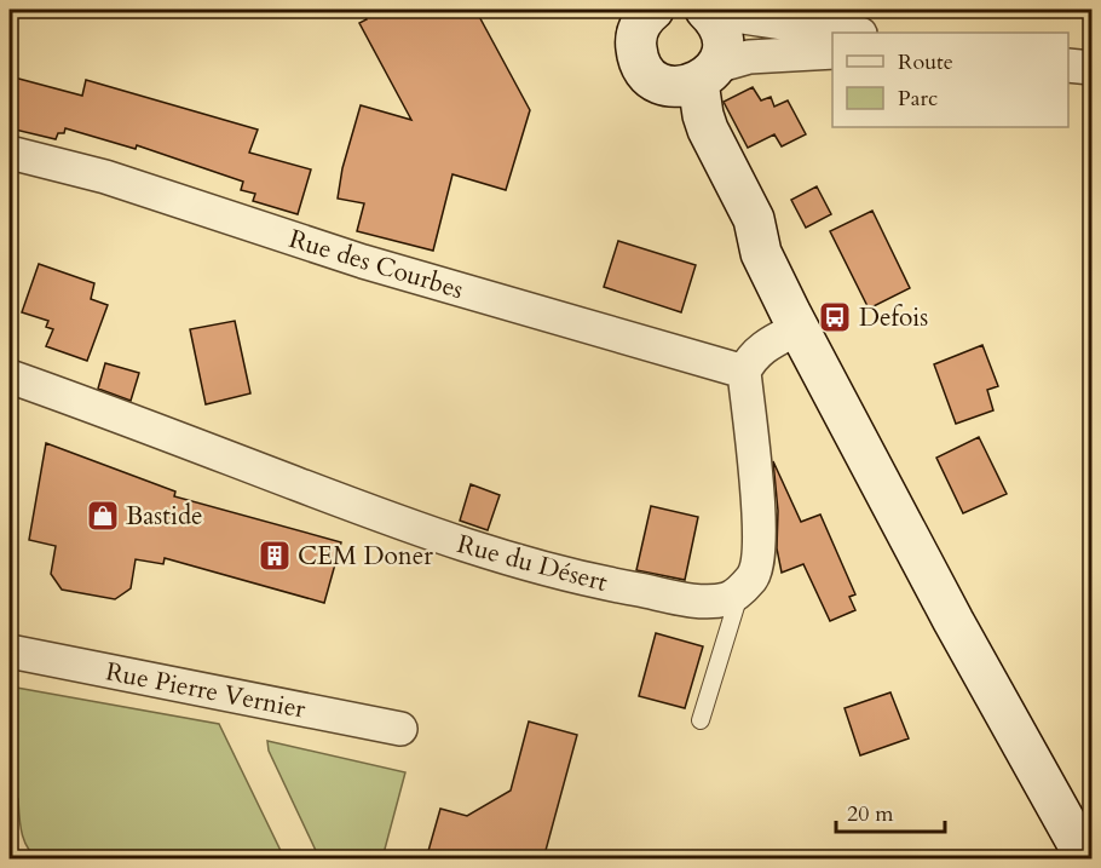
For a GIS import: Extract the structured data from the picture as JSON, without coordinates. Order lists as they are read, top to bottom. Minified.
{"streets":{"street":["Rue des Courbes","Rue du Désert","Rue Pierre Vernier"]},"places":{"bus stop":["Defois"],"shop":["Bastide"],"building":["CEM Doner"]},"legend":["Route","Parc"],"scale_bar":"20 m"}
